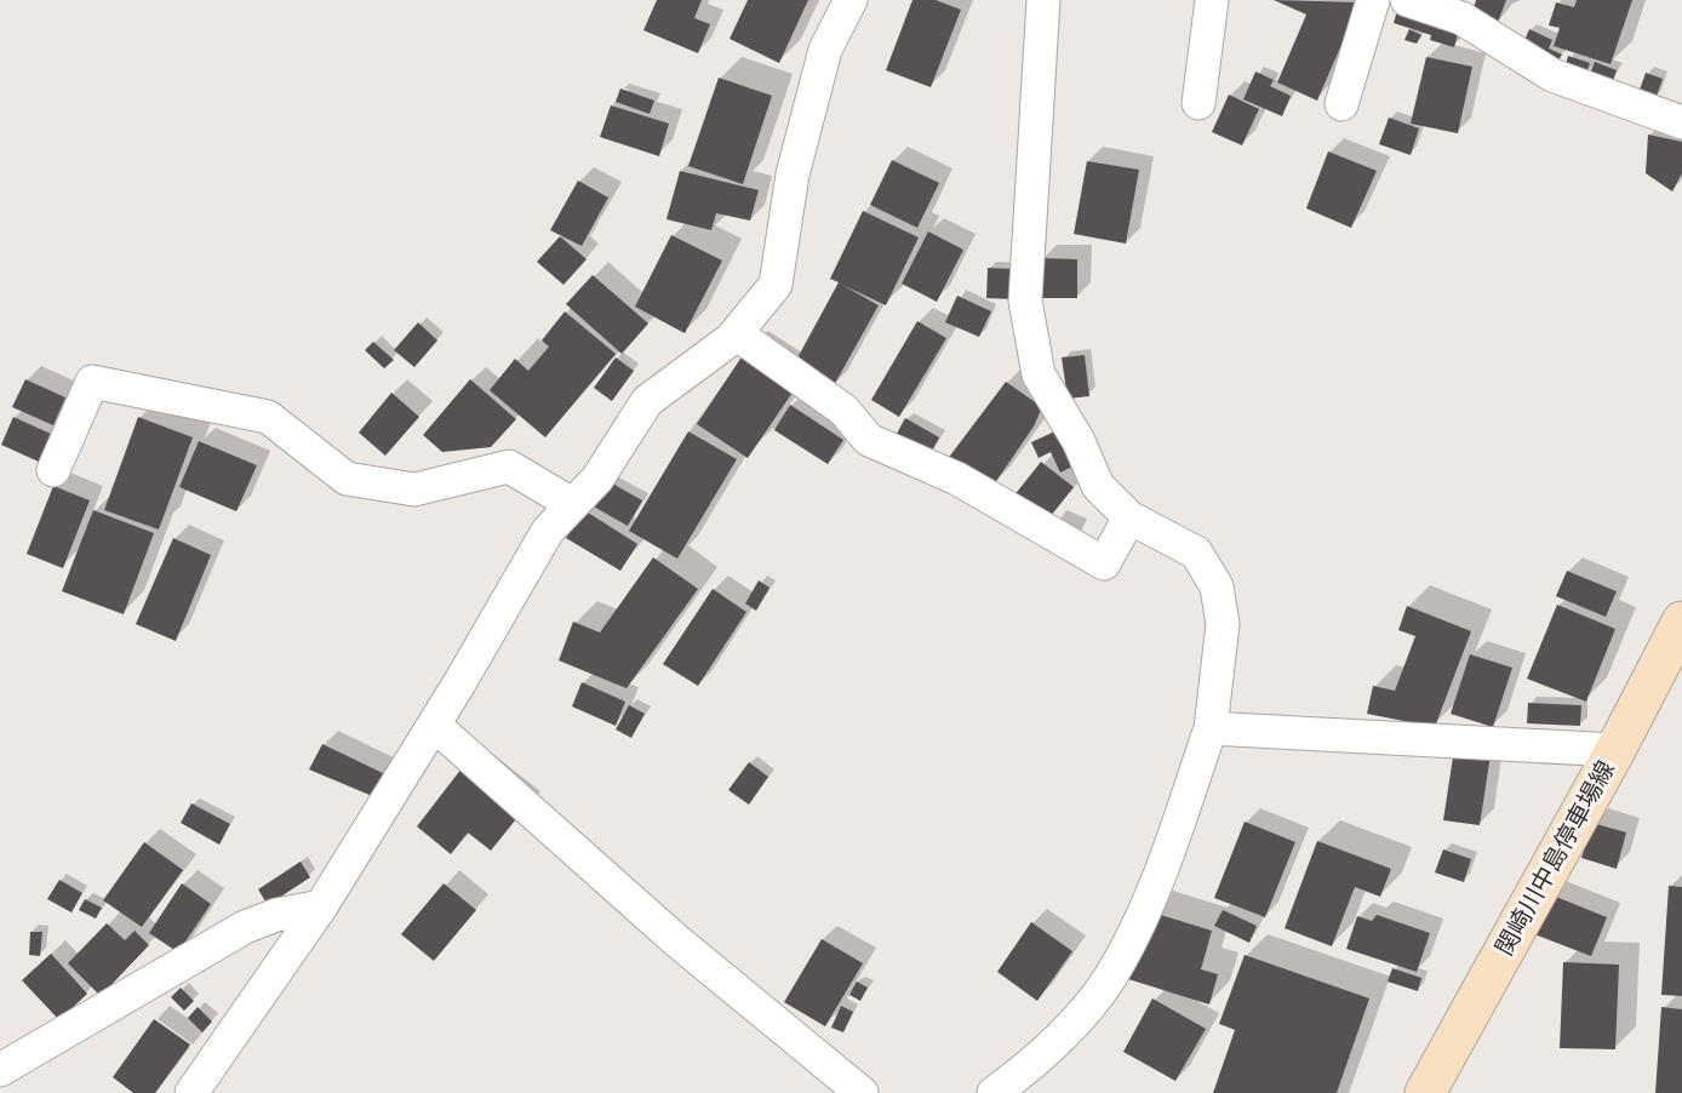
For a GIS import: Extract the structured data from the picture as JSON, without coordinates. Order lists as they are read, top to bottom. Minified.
{"streets":{"main road":["関崎川中島停車場線"]}}
